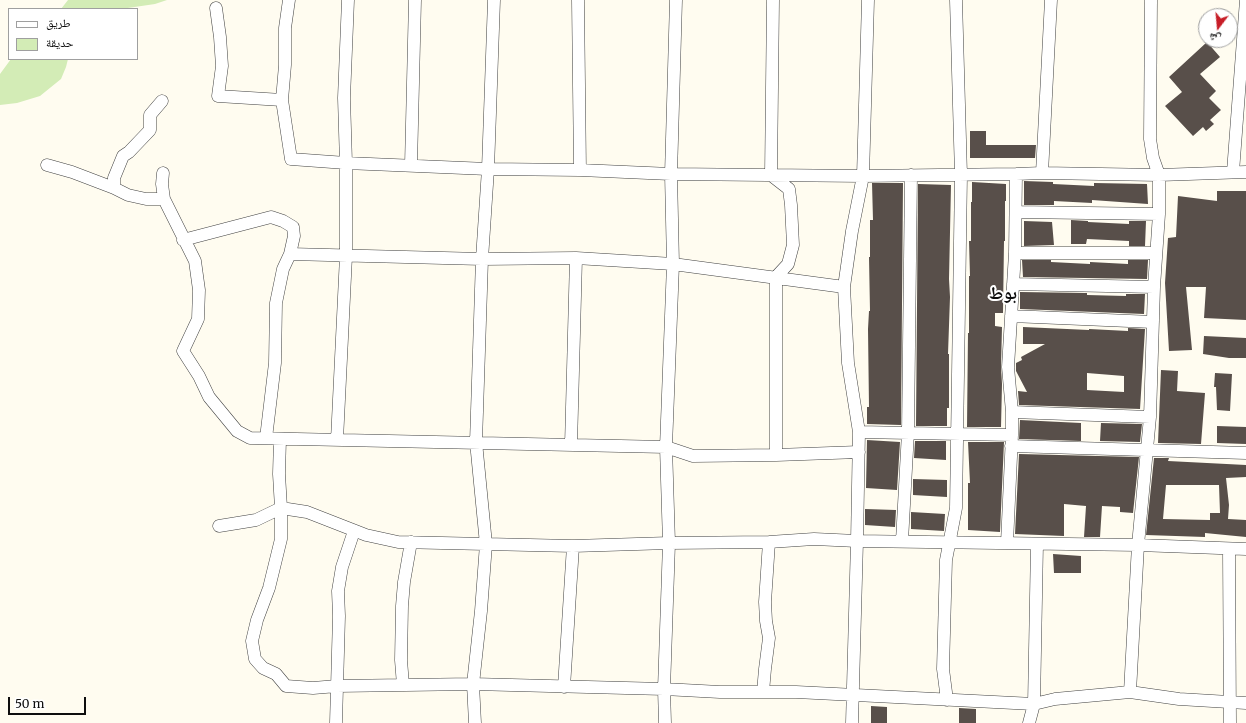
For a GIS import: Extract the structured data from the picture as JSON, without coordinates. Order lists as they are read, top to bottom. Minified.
{"districts":["بوط"],"legend":["طريق","حديقة"],"scale_bar":"50 m","north":"bottom"}
